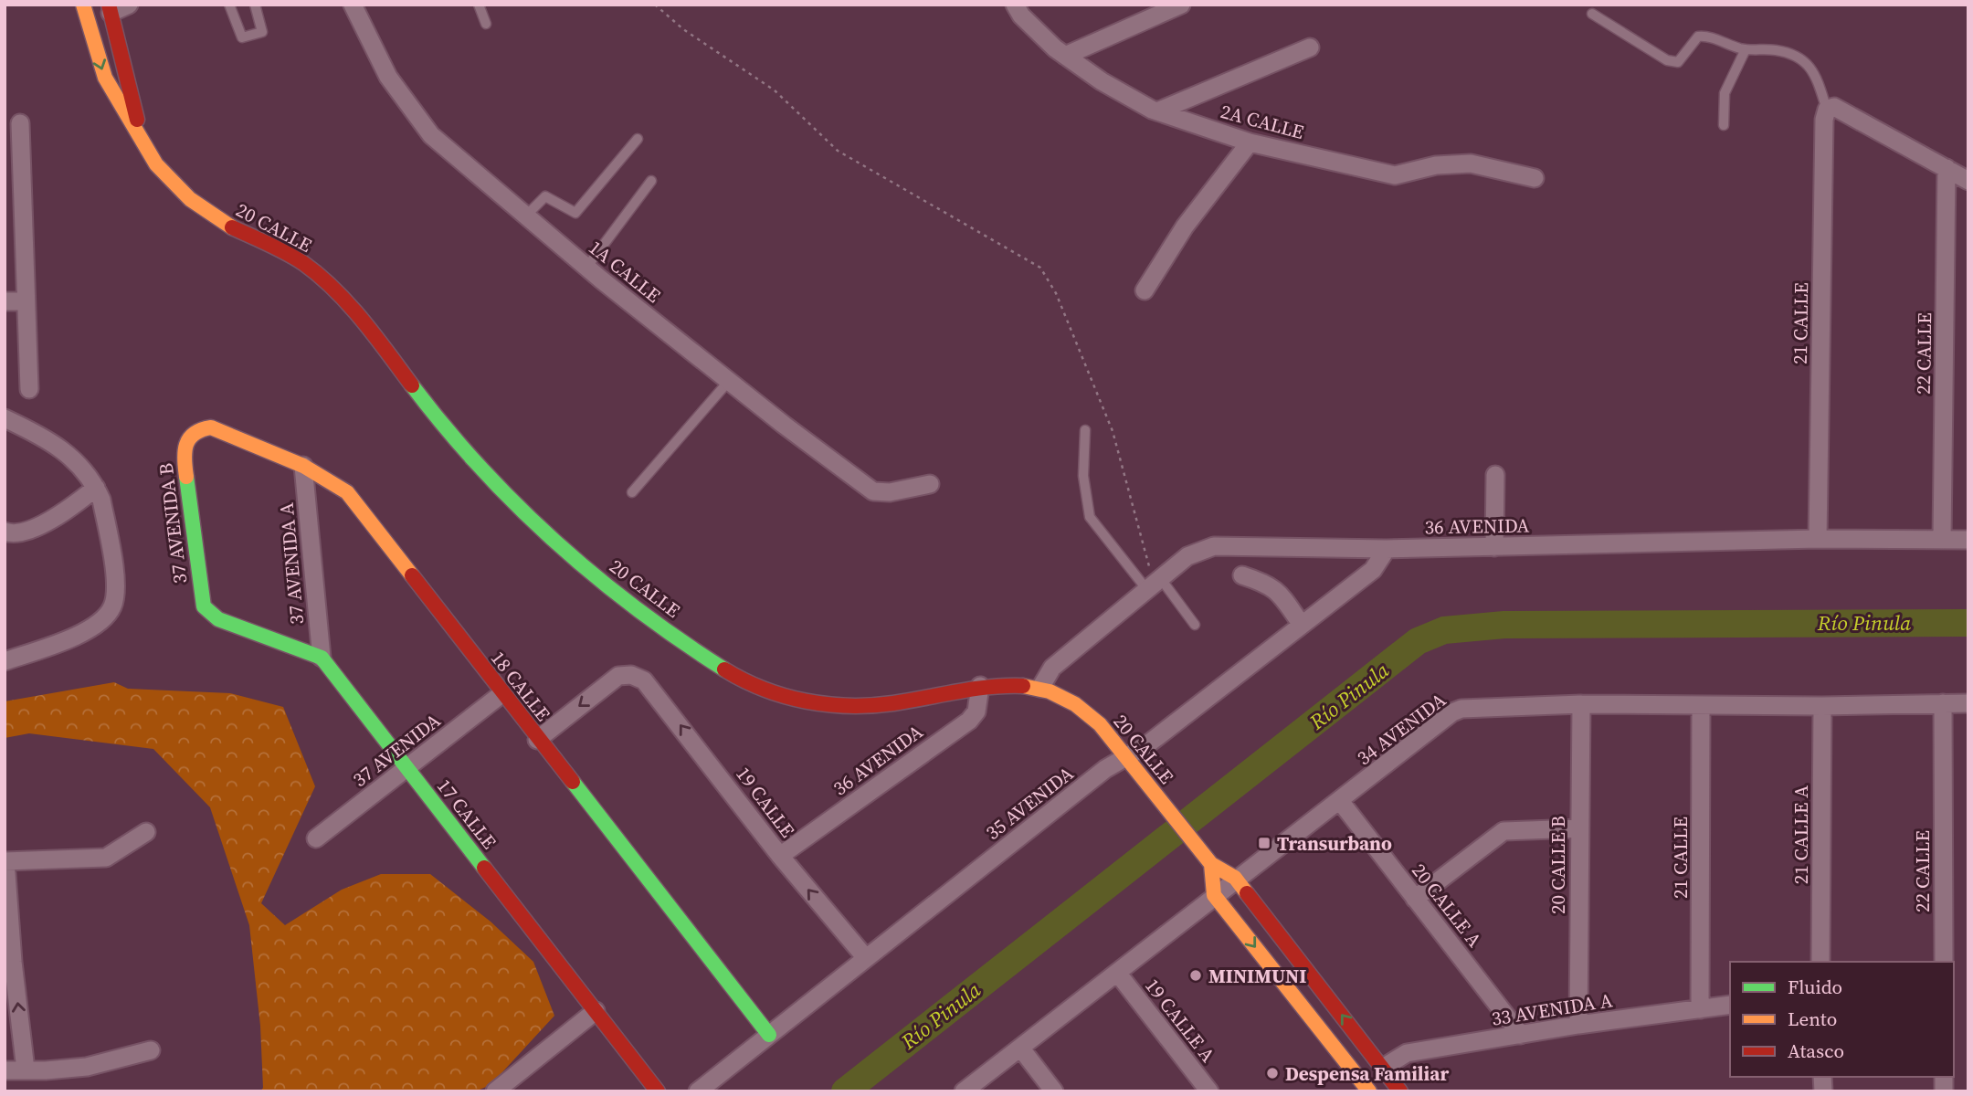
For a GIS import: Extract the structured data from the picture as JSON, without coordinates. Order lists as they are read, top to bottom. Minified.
{"streets":{"main road":["20 CALLE","37 AVENIDA B","18 CALLE","17 CALLE"],"street":["2A CALLE","1A CALLE","21 CALLE","22 CALLE","36 AVENIDA","37 AVENIDA A","34 AVENIDA","37 AVENIDA","19 CALLE","35 AVENIDA","21 CALLE A","20 CALLE B","20 CALLE A","33 AVENIDA A","19 CALLE A"]},"crossings":[["20 CALLE","36 AVENIDA"],["20 CALLE","34 AVENIDA"],["20 CALLE","35 AVENIDA"],["20 CALLE","33 AVENIDA A"],["21 CALLE","36 AVENIDA"],["21 CALLE","34 AVENIDA"],["21 CALLE","33 AVENIDA A"],["22 CALLE","36 AVENIDA"],["22 CALLE","34 AVENIDA"],["37 AVENIDA B","37 AVENIDA A"],["37 AVENIDA B","18 CALLE"],["37 AVENIDA B","17 CALLE"],["36 AVENIDA","19 CALLE"],["36 AVENIDA","35 AVENIDA"],["37 AVENIDA A","18 CALLE"],["37 AVENIDA A","17 CALLE"],["18 CALLE","37 AVENIDA"],["18 CALLE","19 CALLE"],["18 CALLE","35 AVENIDA"],["34 AVENIDA","21 CALLE A"],["34 AVENIDA","20 CALLE B"],["34 AVENIDA","20 CALLE A"],["34 AVENIDA","19 CALLE A"],["37 AVENIDA","17 CALLE"],["19 CALLE","35 AVENIDA"],["20 CALLE B","33 AVENIDA A"],["20 CALLE A","33 AVENIDA A"]],"one_way":["19 CALLE"],"water":["Río Pinula"],"places":{"transit":["Transurbano"],"other":["MINIMUNI","Despensa Familiar"]},"legend":["Fluido","Lento","Atasco"]}
